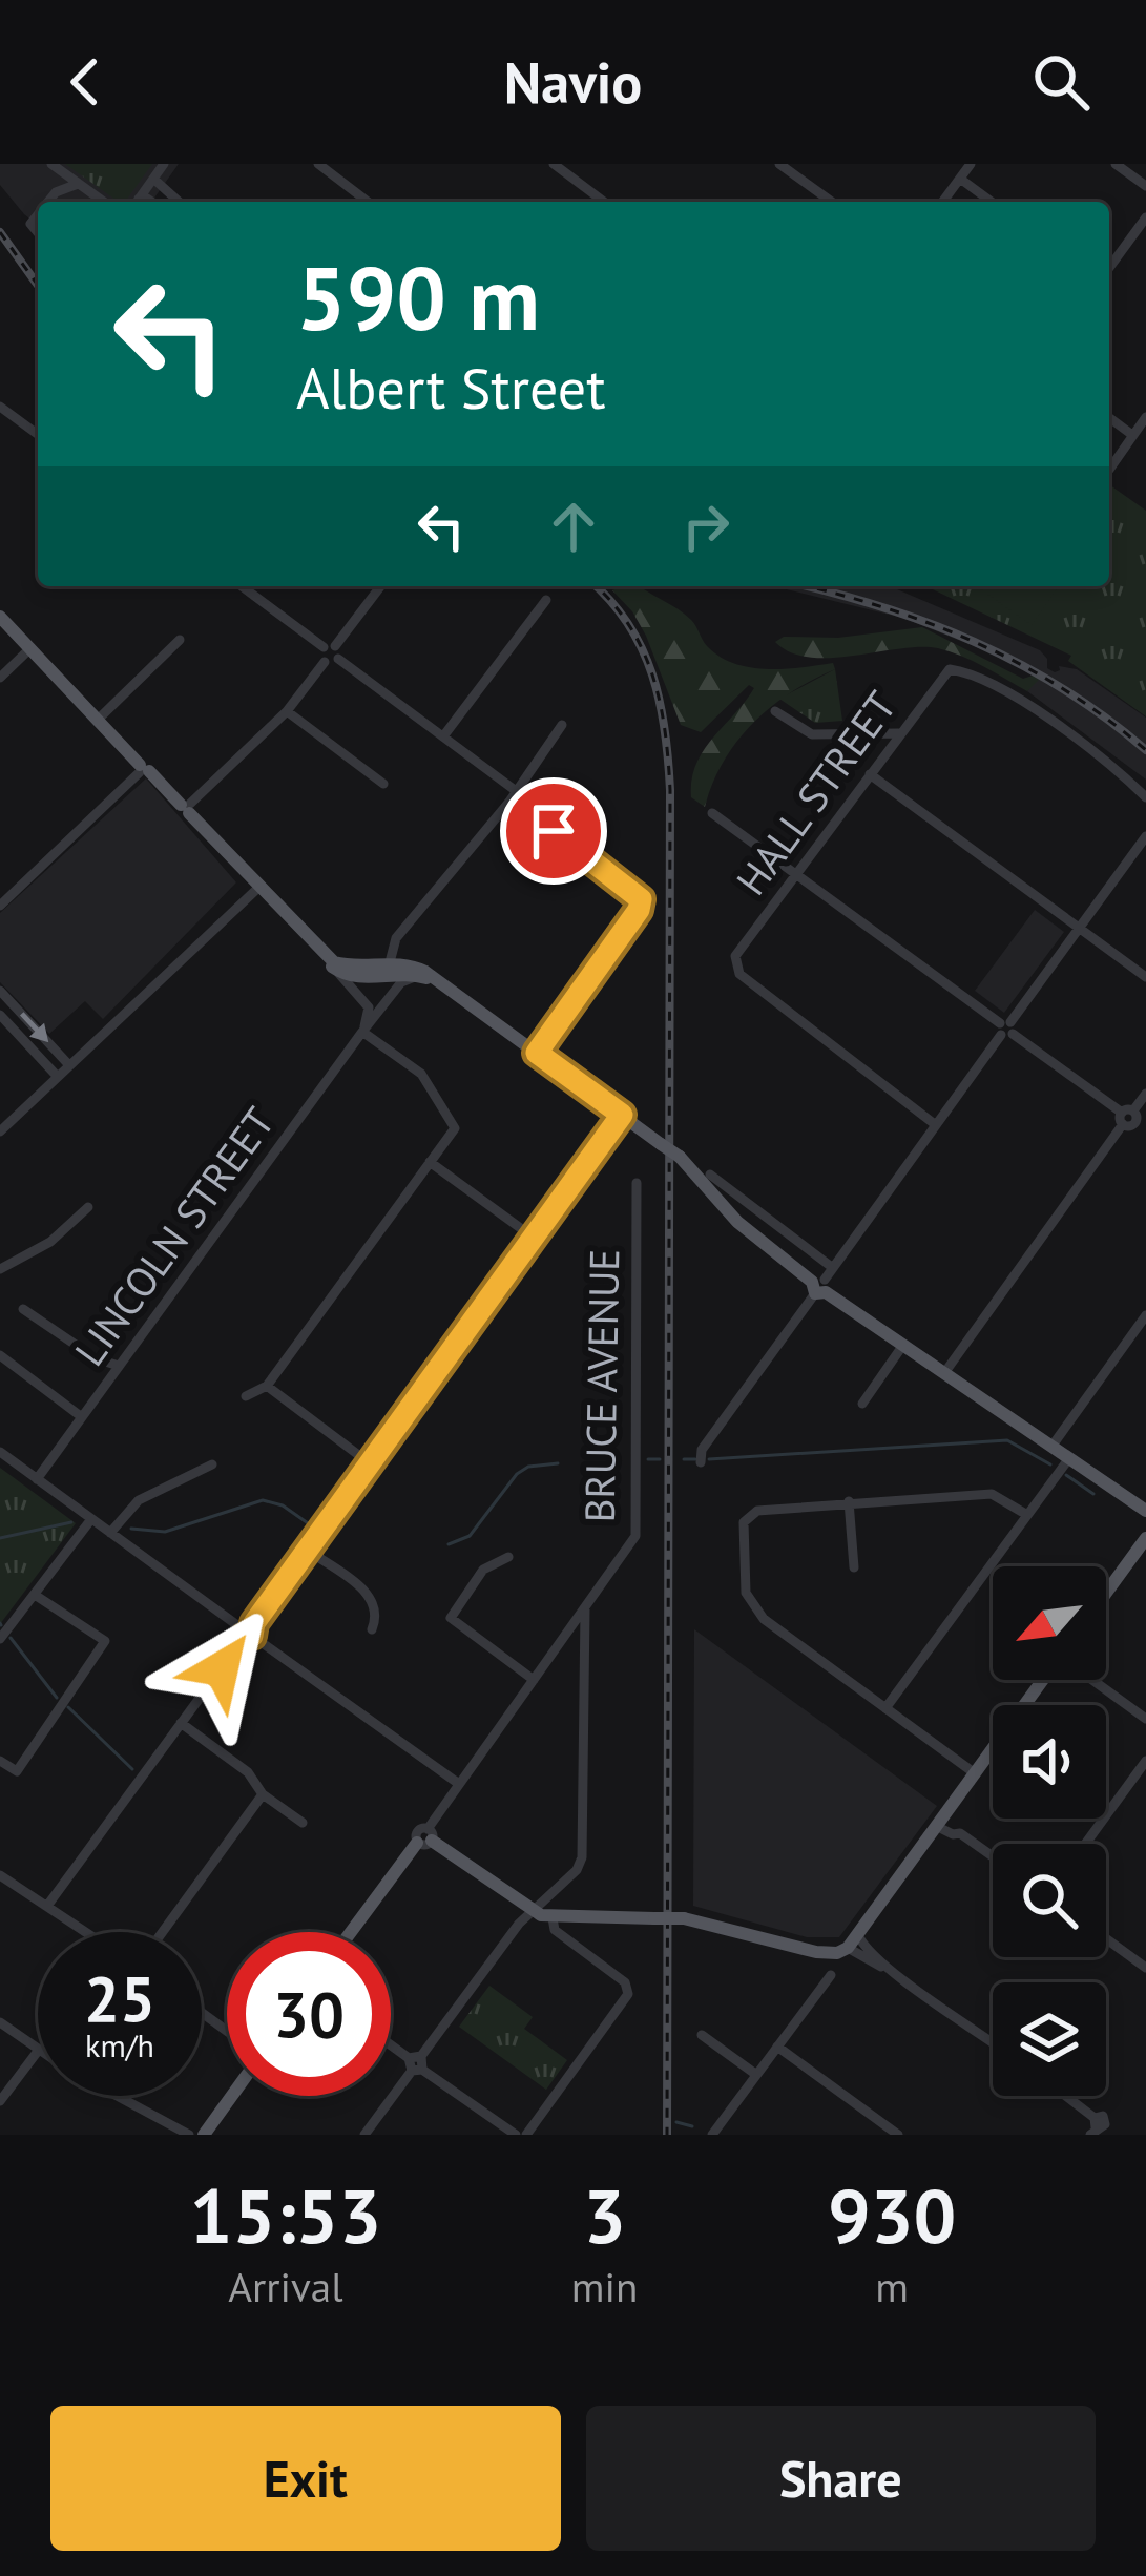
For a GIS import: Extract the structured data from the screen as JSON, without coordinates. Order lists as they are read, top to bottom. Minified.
{"streets":{"street":["HALL STREET","LINCOLN STREET","BRUCE AVENUE"]},"north":"bottom left","page":{"header":"Navio","turn":["590 m","Albert Street"],"speed":"25 km/h","limit":"30","eta":["15:53","Arrival","3","min","930","m"],"buttons":["Exit","Share"]}}
